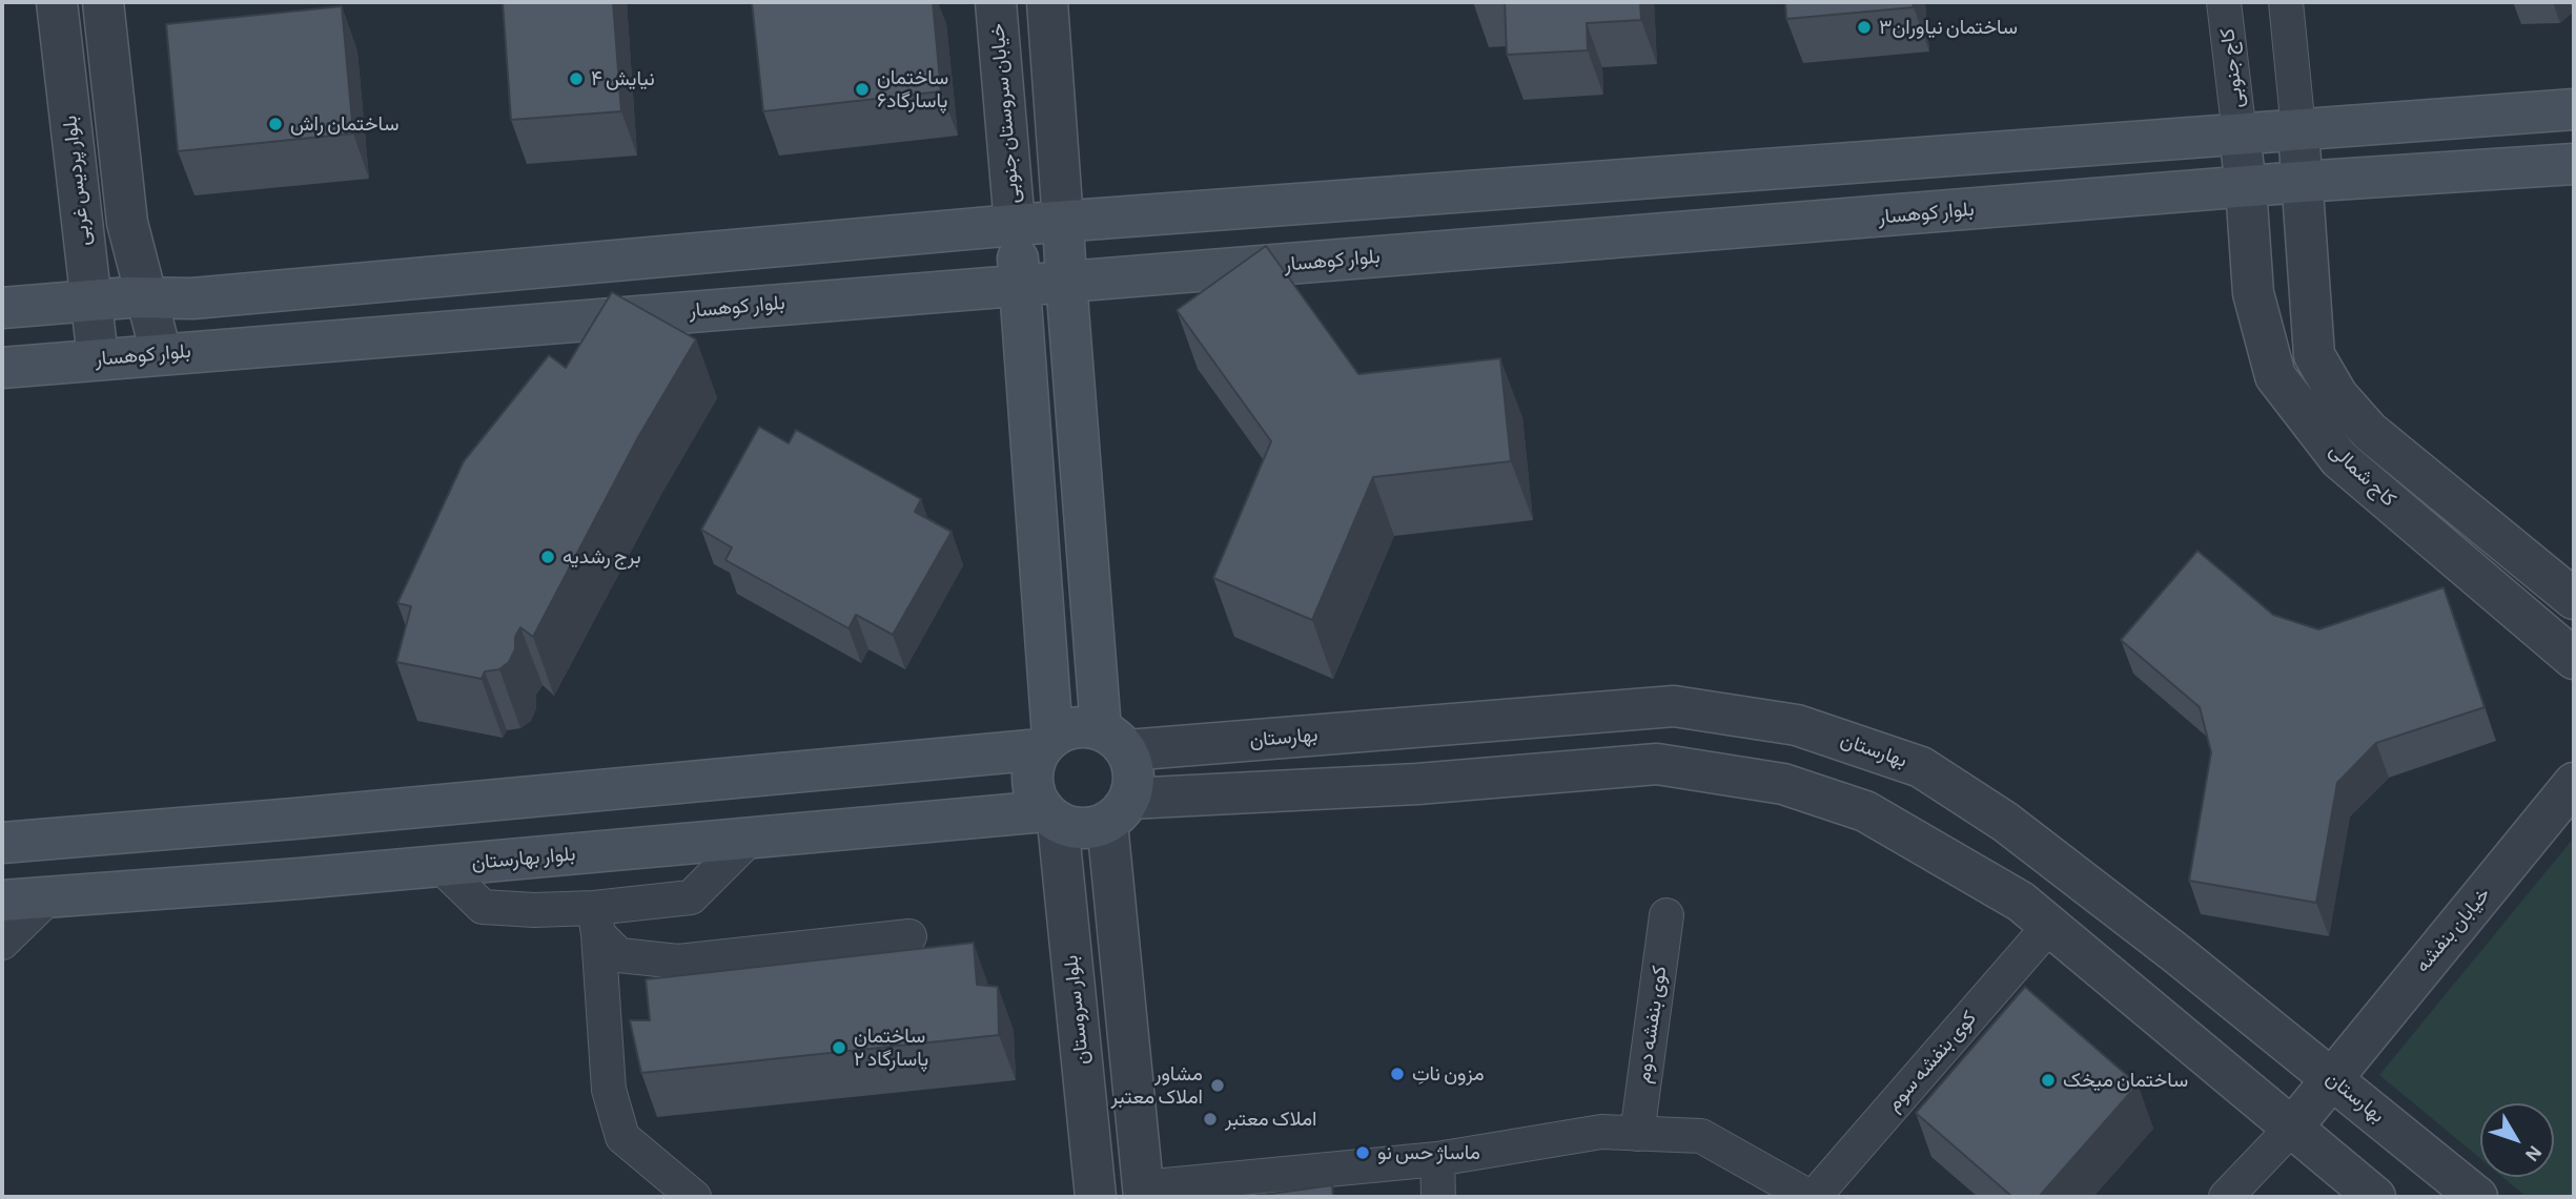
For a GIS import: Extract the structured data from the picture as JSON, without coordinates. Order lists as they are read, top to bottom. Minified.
{"streets":{"main road":["بلوار کوهسار","بلوار بهارستان"],"street":["کاج جنوبی","خیابان سروستان جنوبی","بلوار پردیس غربی","کاج شمالی","بهارستان","خیابان بنفشه","بلوار سروستان","کوی بنفشه دوم","کوی بنفشه سوم"]},"crossings":[["کاج جنوبی","کاج شمالی"],["بلوار پردیس غربی","بلوار کوهسار"],["بلوار کوهسار","کاج شمالی"],["بهارستان","بلوار بهارستان"],["بهارستان","خیابان بنفشه"],["بهارستان","بلوار سروستان"],["بلوار بهارستان","بلوار سروستان"]],"places":["ساختمان نیاوران۳","نیایش ۴","ساختمان پاسارگاد۶","ساختمان راش","برج رشدیه","ساختمان پاسارگاد ۲","مزون ناتِ","ساختمان میخک","مشاور املاک معتبر","املاک معتبر","ماساژ حس نو"],"north":"bottom right"}
